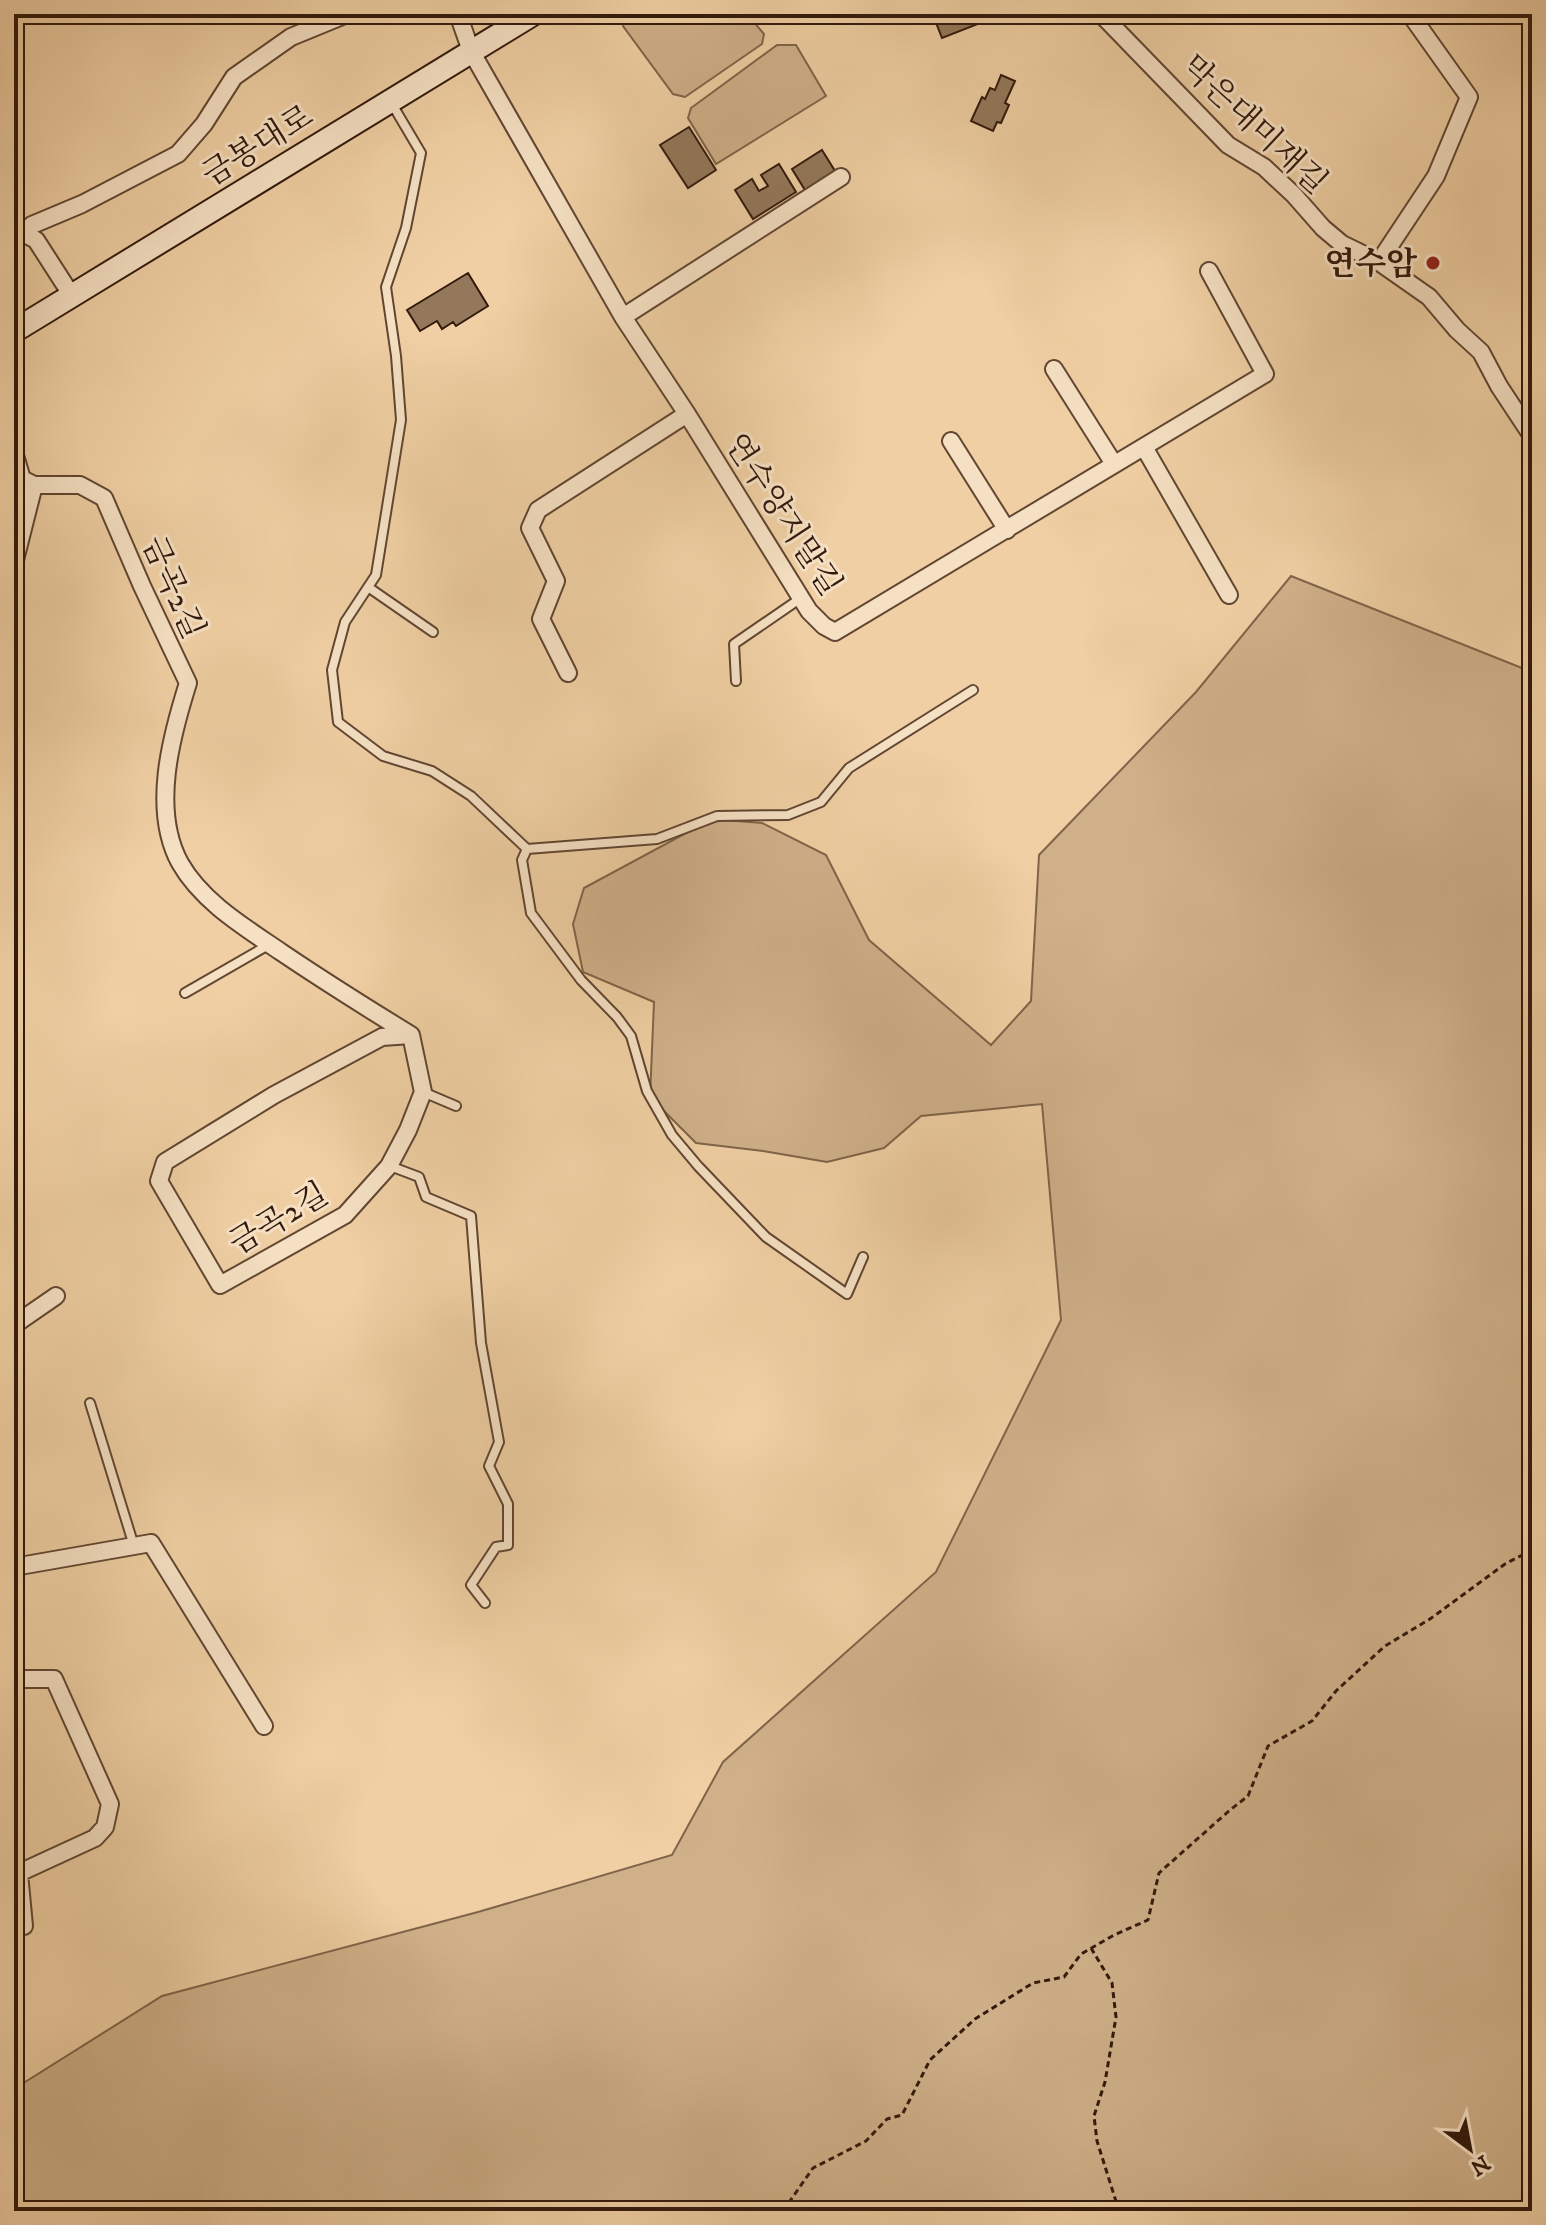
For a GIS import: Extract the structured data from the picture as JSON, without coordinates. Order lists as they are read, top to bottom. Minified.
{"streets":{"street":["막은대미재길","금봉대로","연수양지말길","금곡2길"]},"crossings":[["금봉대로","연수양지말길"]],"places":["연수암"],"north":"bottom right"}
